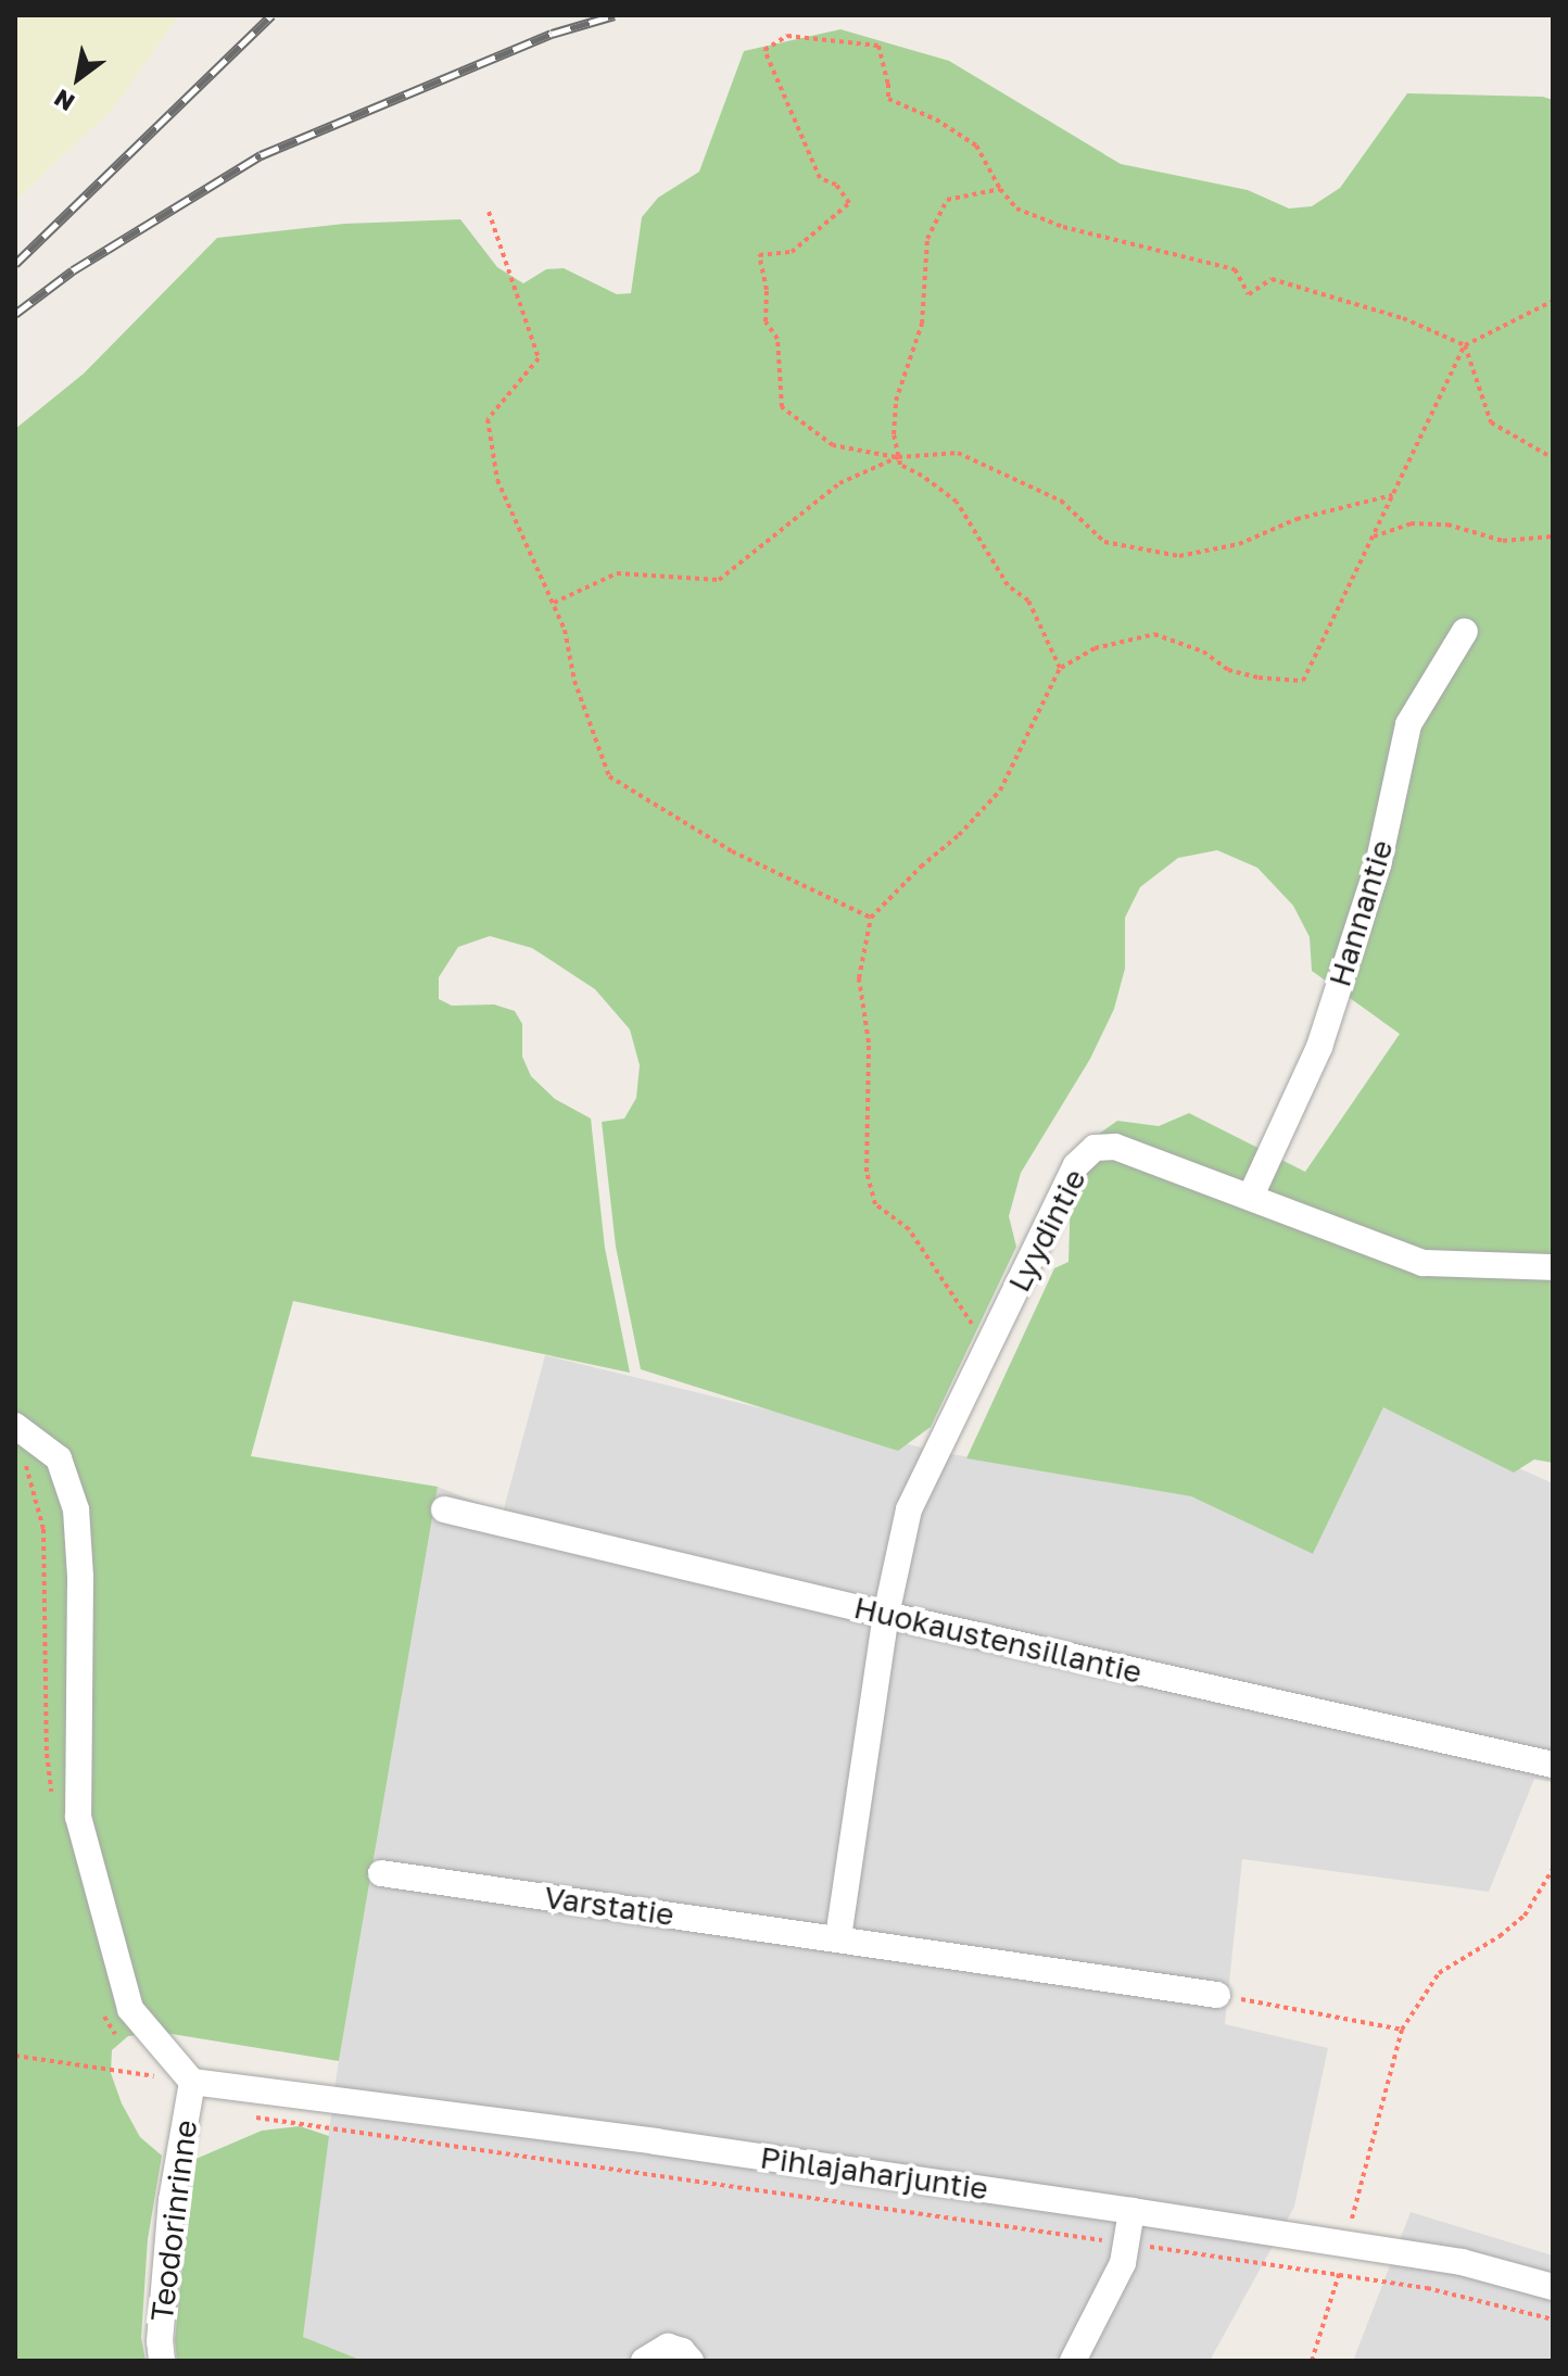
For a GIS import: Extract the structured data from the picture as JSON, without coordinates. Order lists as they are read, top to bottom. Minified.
{"streets":{"street":["Hannantie","Lyydintie","Huokaustensillantie","Varstatie","Pihlajaharjuntie","Teodorinrinne"]},"crossings":[["Hannantie","Lyydintie"],["Lyydintie","Huokaustensillantie"],["Pihlajaharjuntie","Teodorinrinne"]],"north":"bottom left"}
